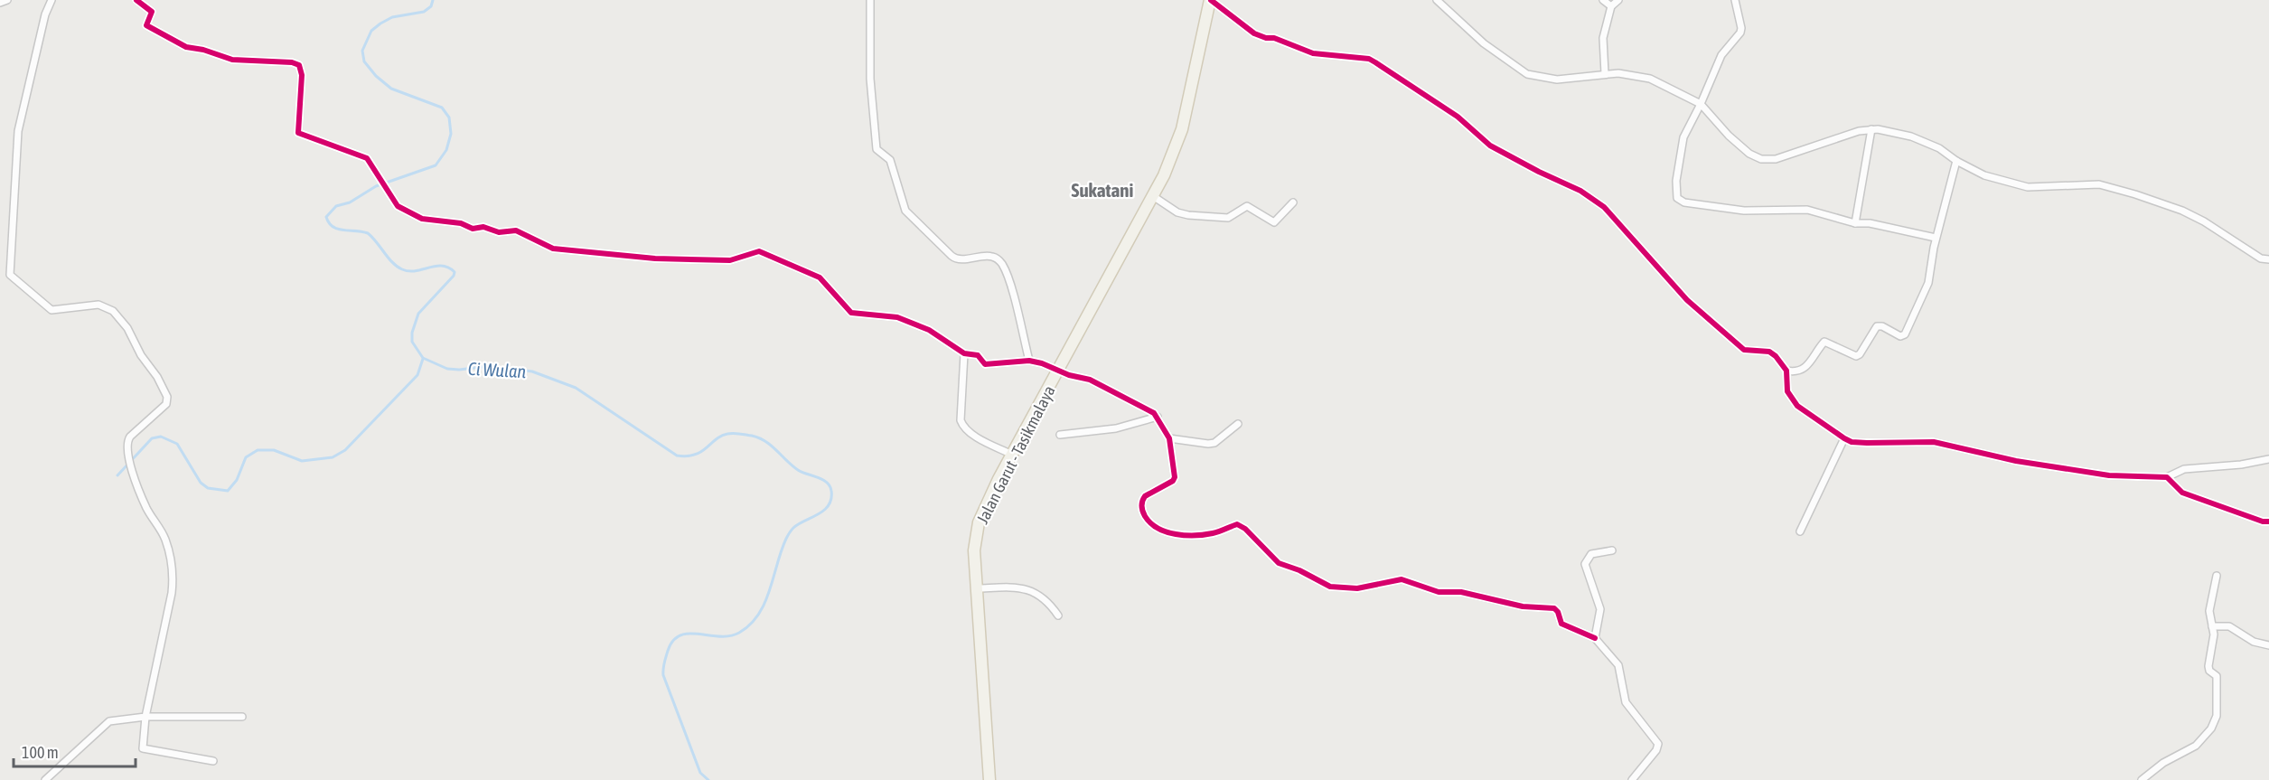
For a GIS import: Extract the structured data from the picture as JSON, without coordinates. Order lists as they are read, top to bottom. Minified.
{"streets":{"main road":["Jalan Garut - Tasikmalaya"]},"districts":["Sukatani"],"water":["Ci Wulan"],"scale_bar":"100 m"}
